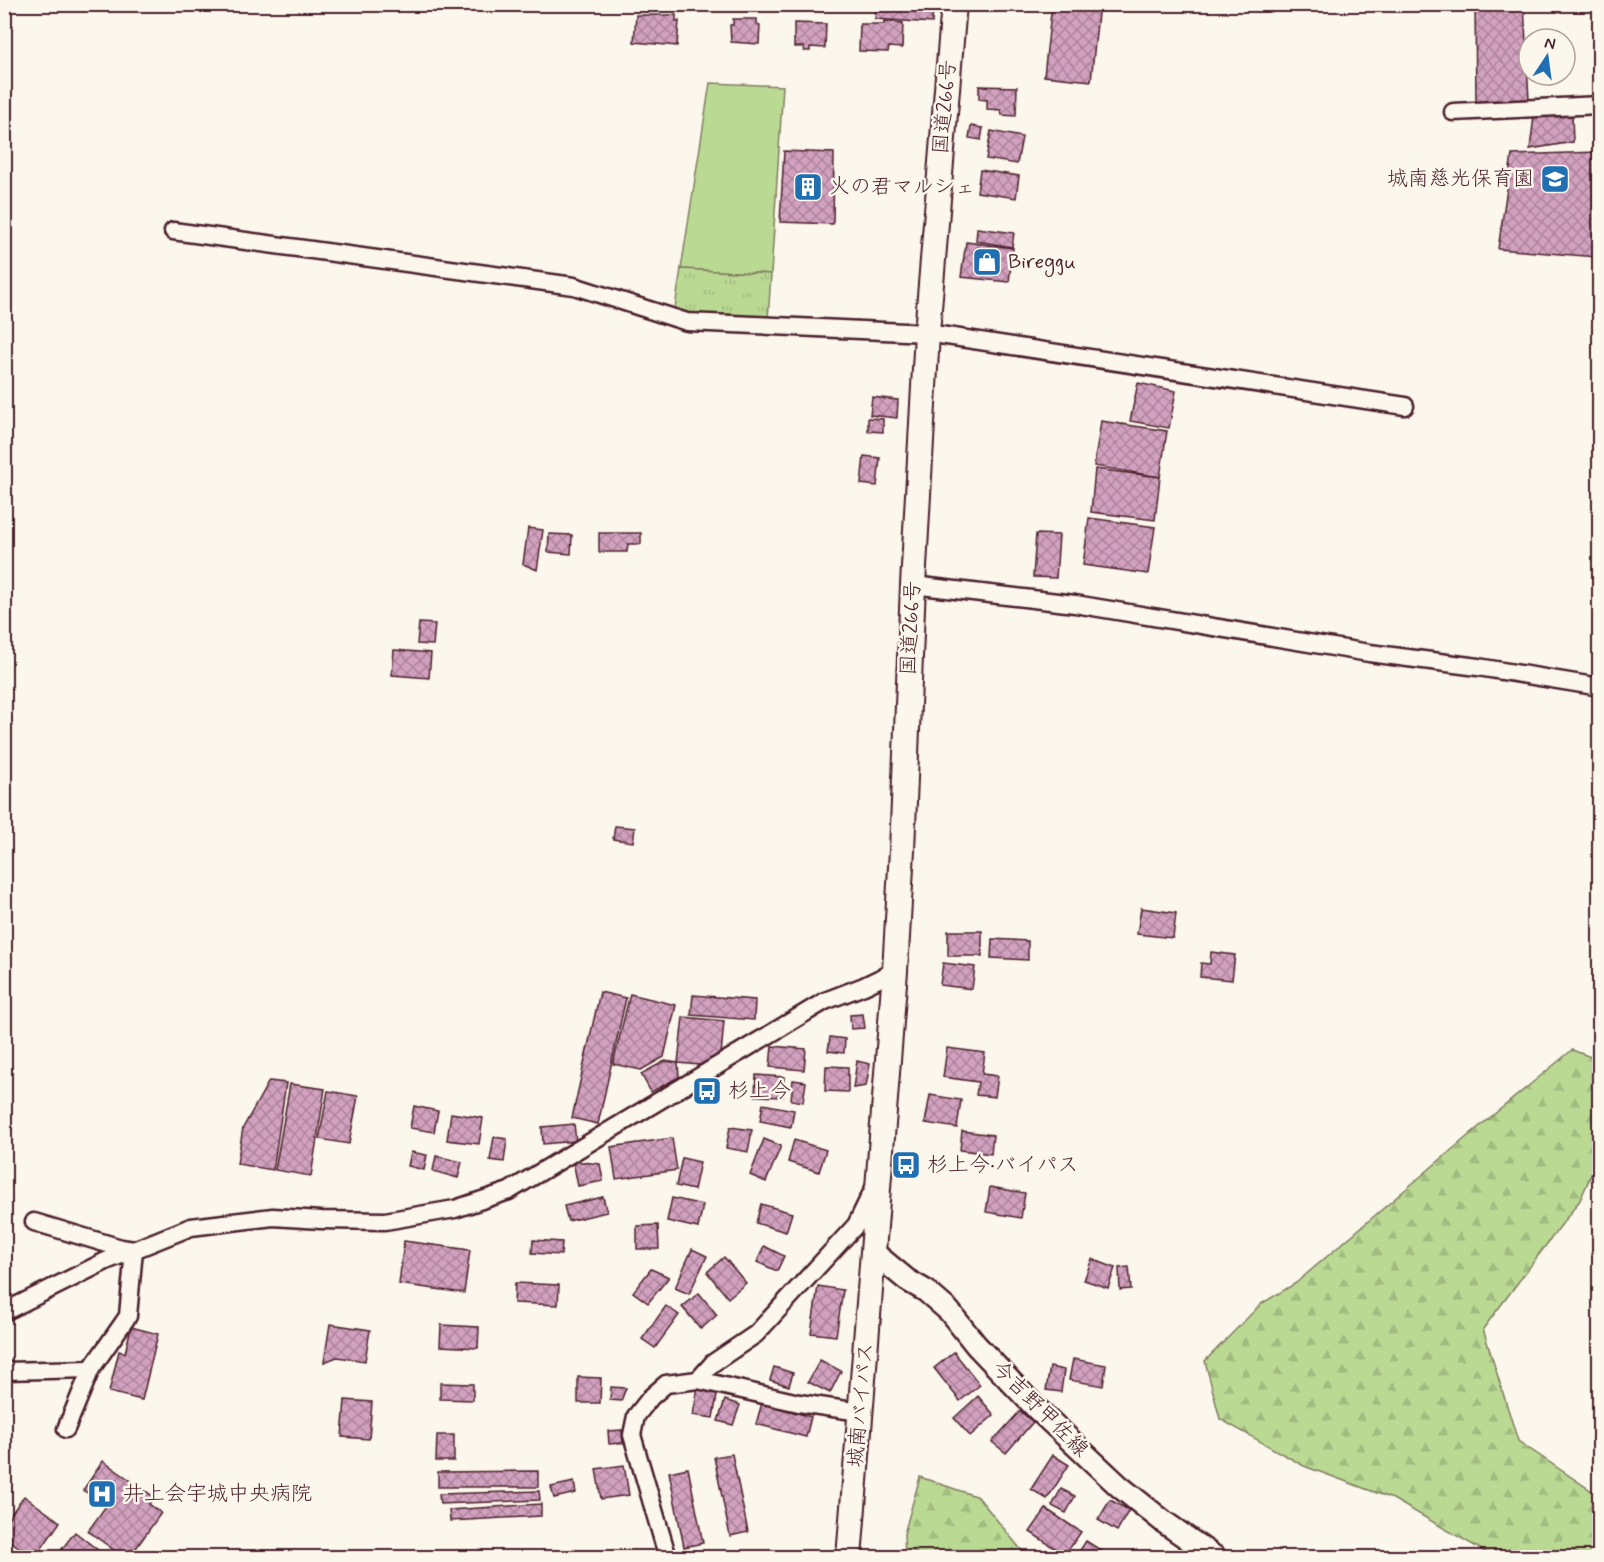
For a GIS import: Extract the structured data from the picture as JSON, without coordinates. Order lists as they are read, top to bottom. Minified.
{"streets":{"highway":["国道266号","城南バイパス"],"main road":["今吉野甲佐線"]},"crossings":[["国道266号","城南バイパス"],["国道266号","今吉野甲佐線"],["城南バイパス","今吉野甲佐線"]],"places":{"school or university":["城南慈光保育園"],"building":["火の君マルシェ"],"shop":["Bireggu"],"bus stop":["杉上今","杉上今·バイパス"],"hospital":["井上会宇城中央病院"]},"north":"top"}
